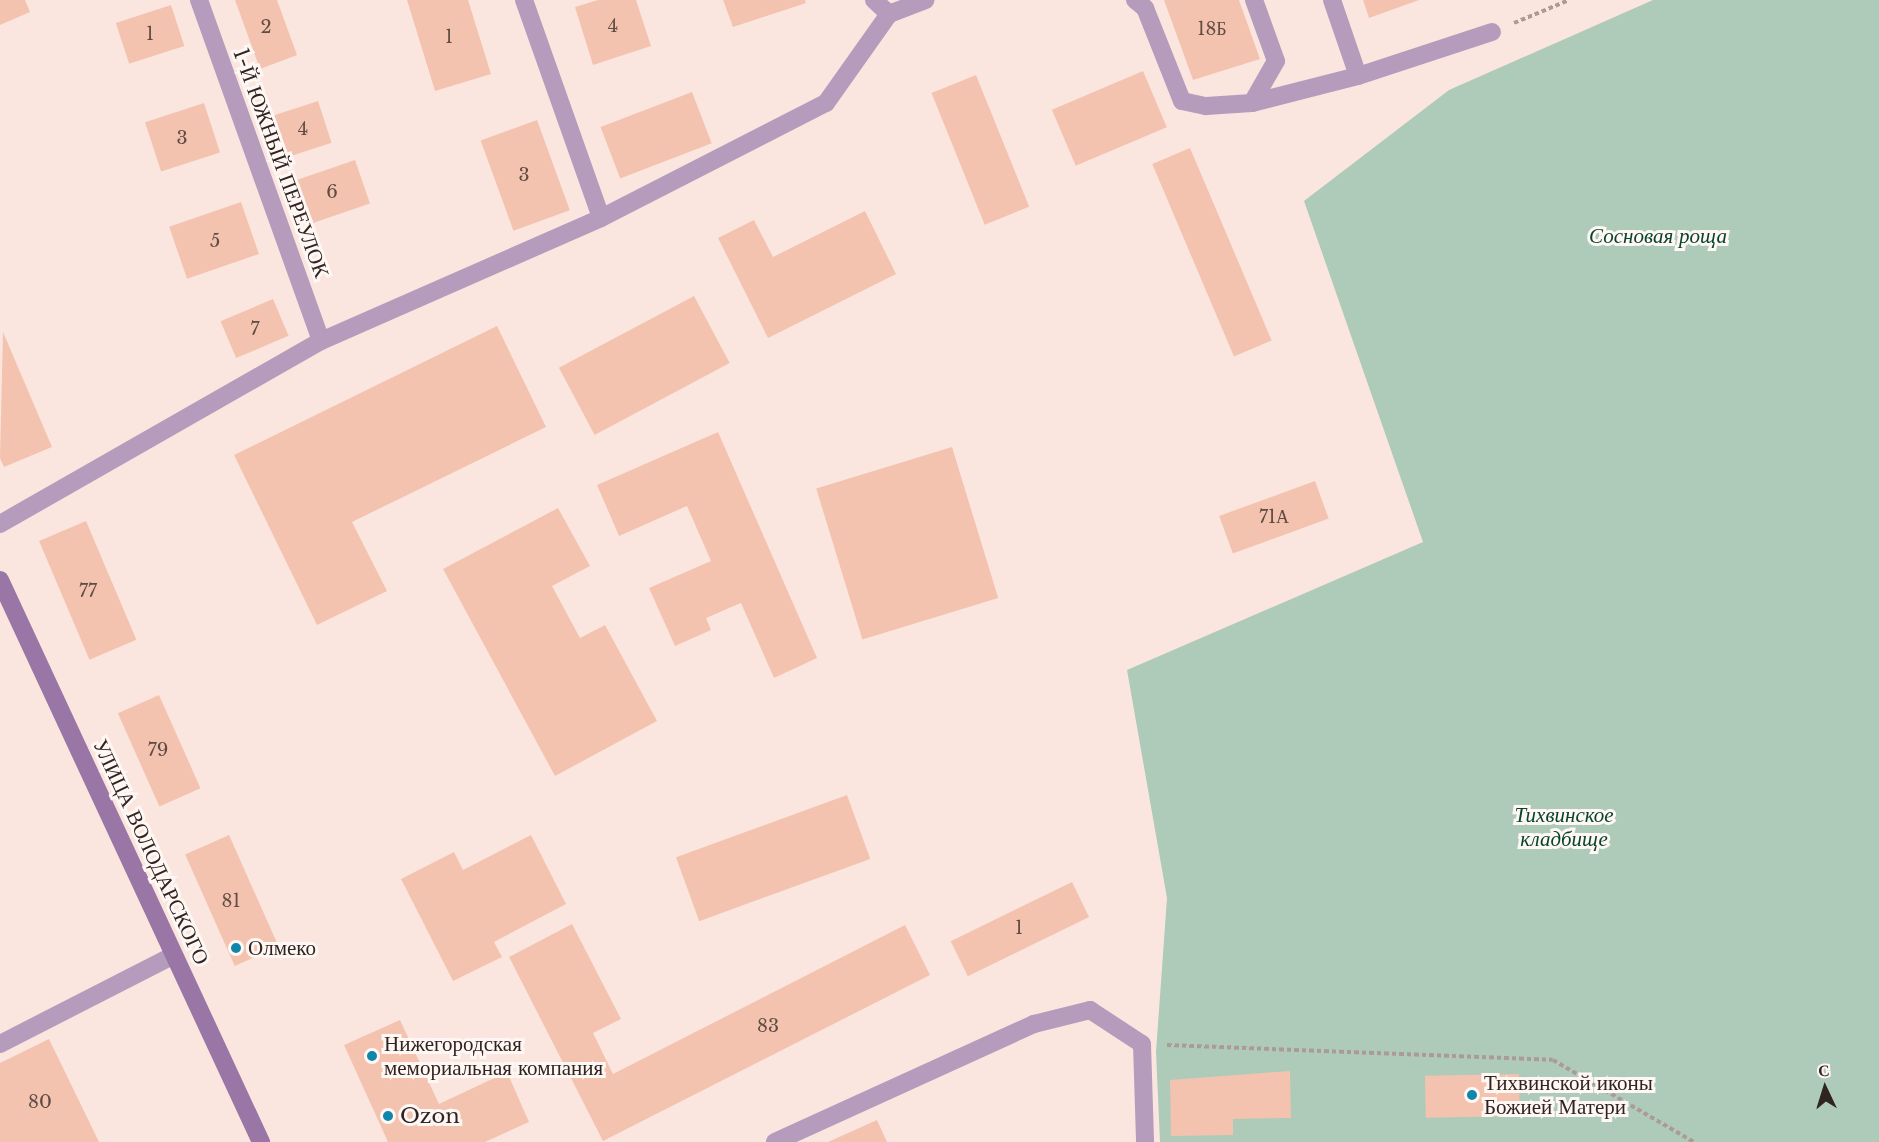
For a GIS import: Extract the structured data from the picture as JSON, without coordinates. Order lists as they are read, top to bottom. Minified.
{"streets":{"main road":["УЛИЦА ВОЛОДАРСКОГО"],"street":["1-Й ЮЖНЫЙ ПЕРЕУЛОК"]},"parks":["Сосновая роща","Тихвинское кладбище"],"places":["Олмеко","Нижегородская мемориальная компания","Тихвинской иконы Божией Матери","Ozon"],"house_numbers":["4","2","18Б","1","1","4","3","3","6","5","7","71А","77","79","81","1","83","80"],"north":"top"}
